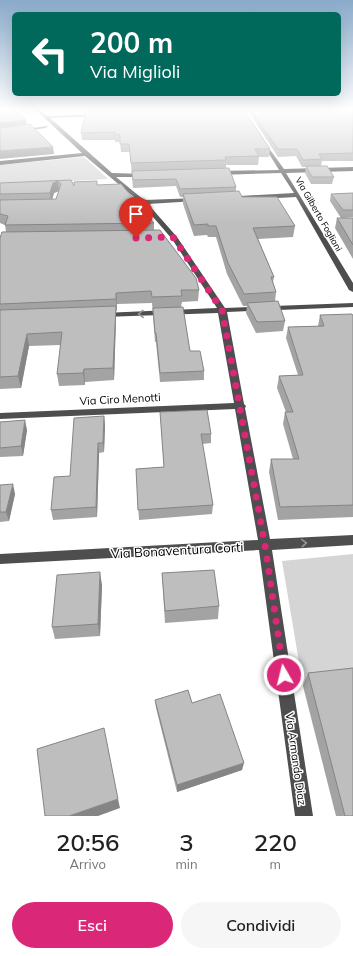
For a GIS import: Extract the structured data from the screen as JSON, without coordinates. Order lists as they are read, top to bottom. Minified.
{"streets":{"street":["Via Gilberto Fogliani","Via Ciro Menotti","Via Bonaventura Corti","Via Armando Diaz"]},"crossings":[["Via Ciro Menotti","Via Armando Diaz"],["Via Bonaventura Corti","Via Armando Diaz"]],"page":{"turn":["200 m","Via Miglioli"],"eta":["20:56","Arrivo","3","min","220","m"],"buttons":["Esci","Condividi"]}}
